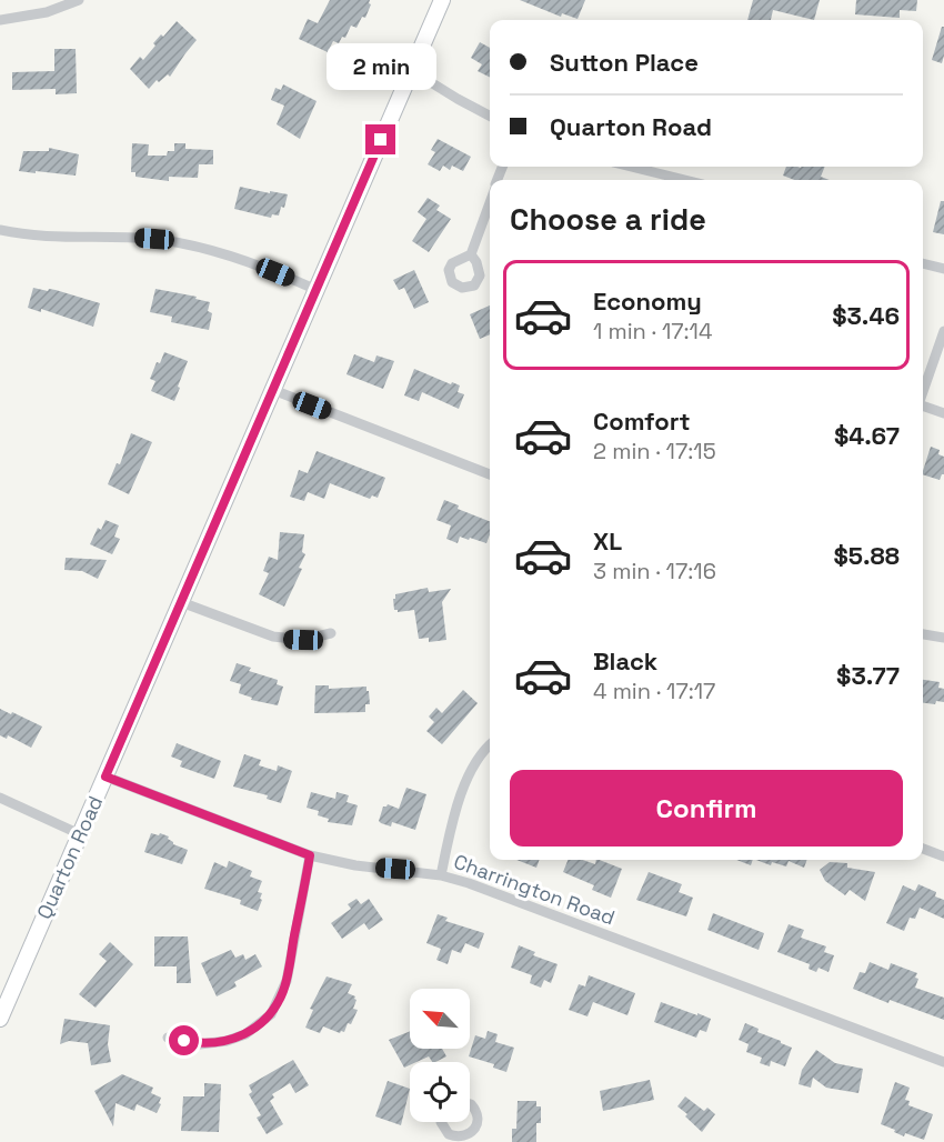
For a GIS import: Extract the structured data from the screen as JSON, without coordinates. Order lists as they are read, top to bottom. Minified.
{"streets":{"street":["Quarton Road","Charrington Road"]},"crossings":[["Quarton Road","Charrington Road"]],"north":"top left","page":{"banner":["Sutton Place","Quarton Road"],"bubble":"2 min","heading":"Choose a ride","list":[{"name":"Economy","note":"1 min · 17:14","value":"$3.46"},{"name":"Comfort","note":"2 min · 17:15","value":"$4.67"},{"name":"XL","note":"3 min · 17:16","value":"$5.88"},{"name":"Black","note":"4 min · 17:17","value":"$3.77"}],"buttons":"Confirm"}}
